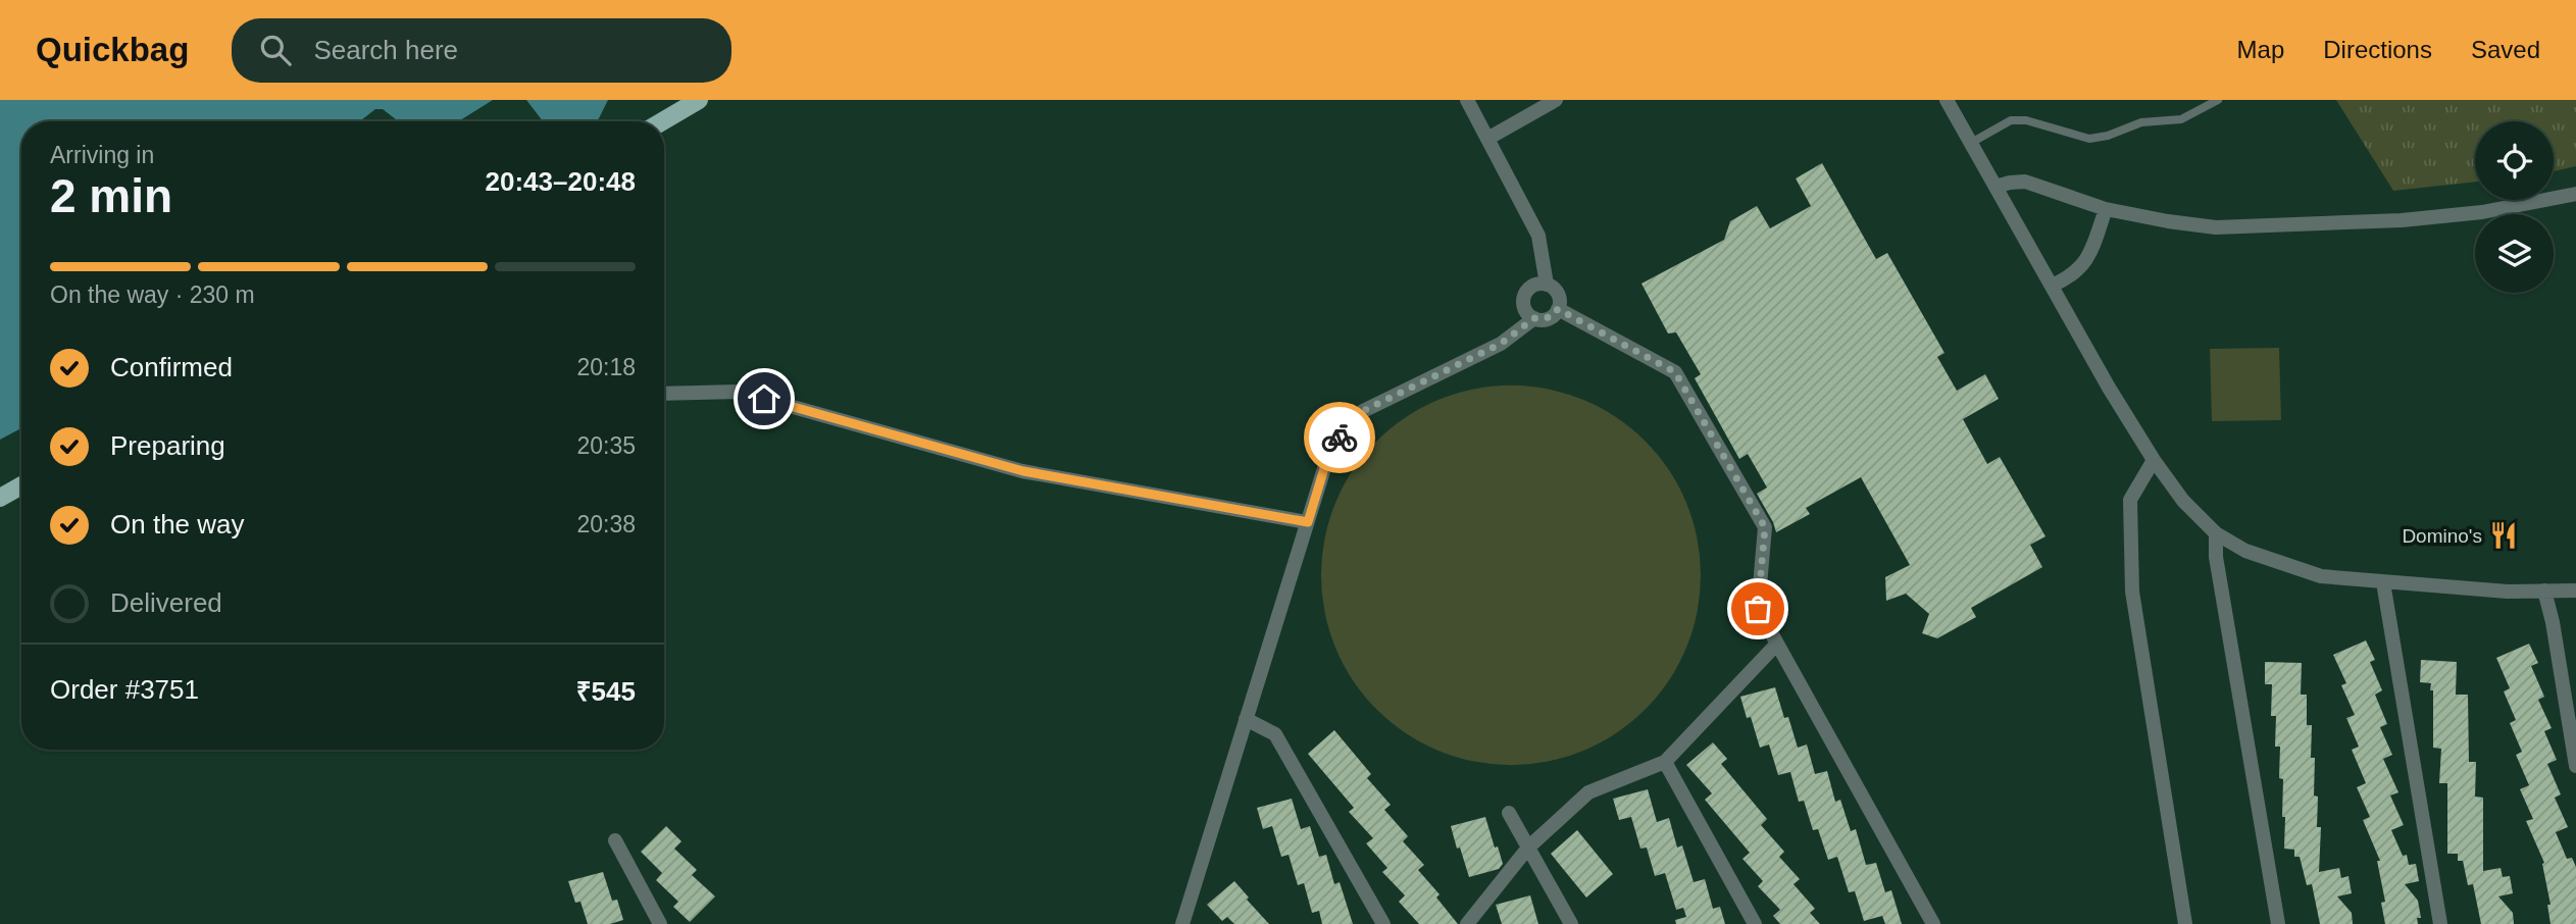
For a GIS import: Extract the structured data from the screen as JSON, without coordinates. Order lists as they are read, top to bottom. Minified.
{"places":{"restaurant":["Domino's"]},"page":{"header":"Quickbag","search":"Search here","nav":["Map","Directions","Saved"],"heading":["2 min","Arriving in","20:43–20:48"],"panel":["Order #3751","₹545"],"bar":"On the way · 230 m","list":[["Confirmed","20:18"],["Preparing","20:35"],["On the way","20:38"],"Delivered"]}}
